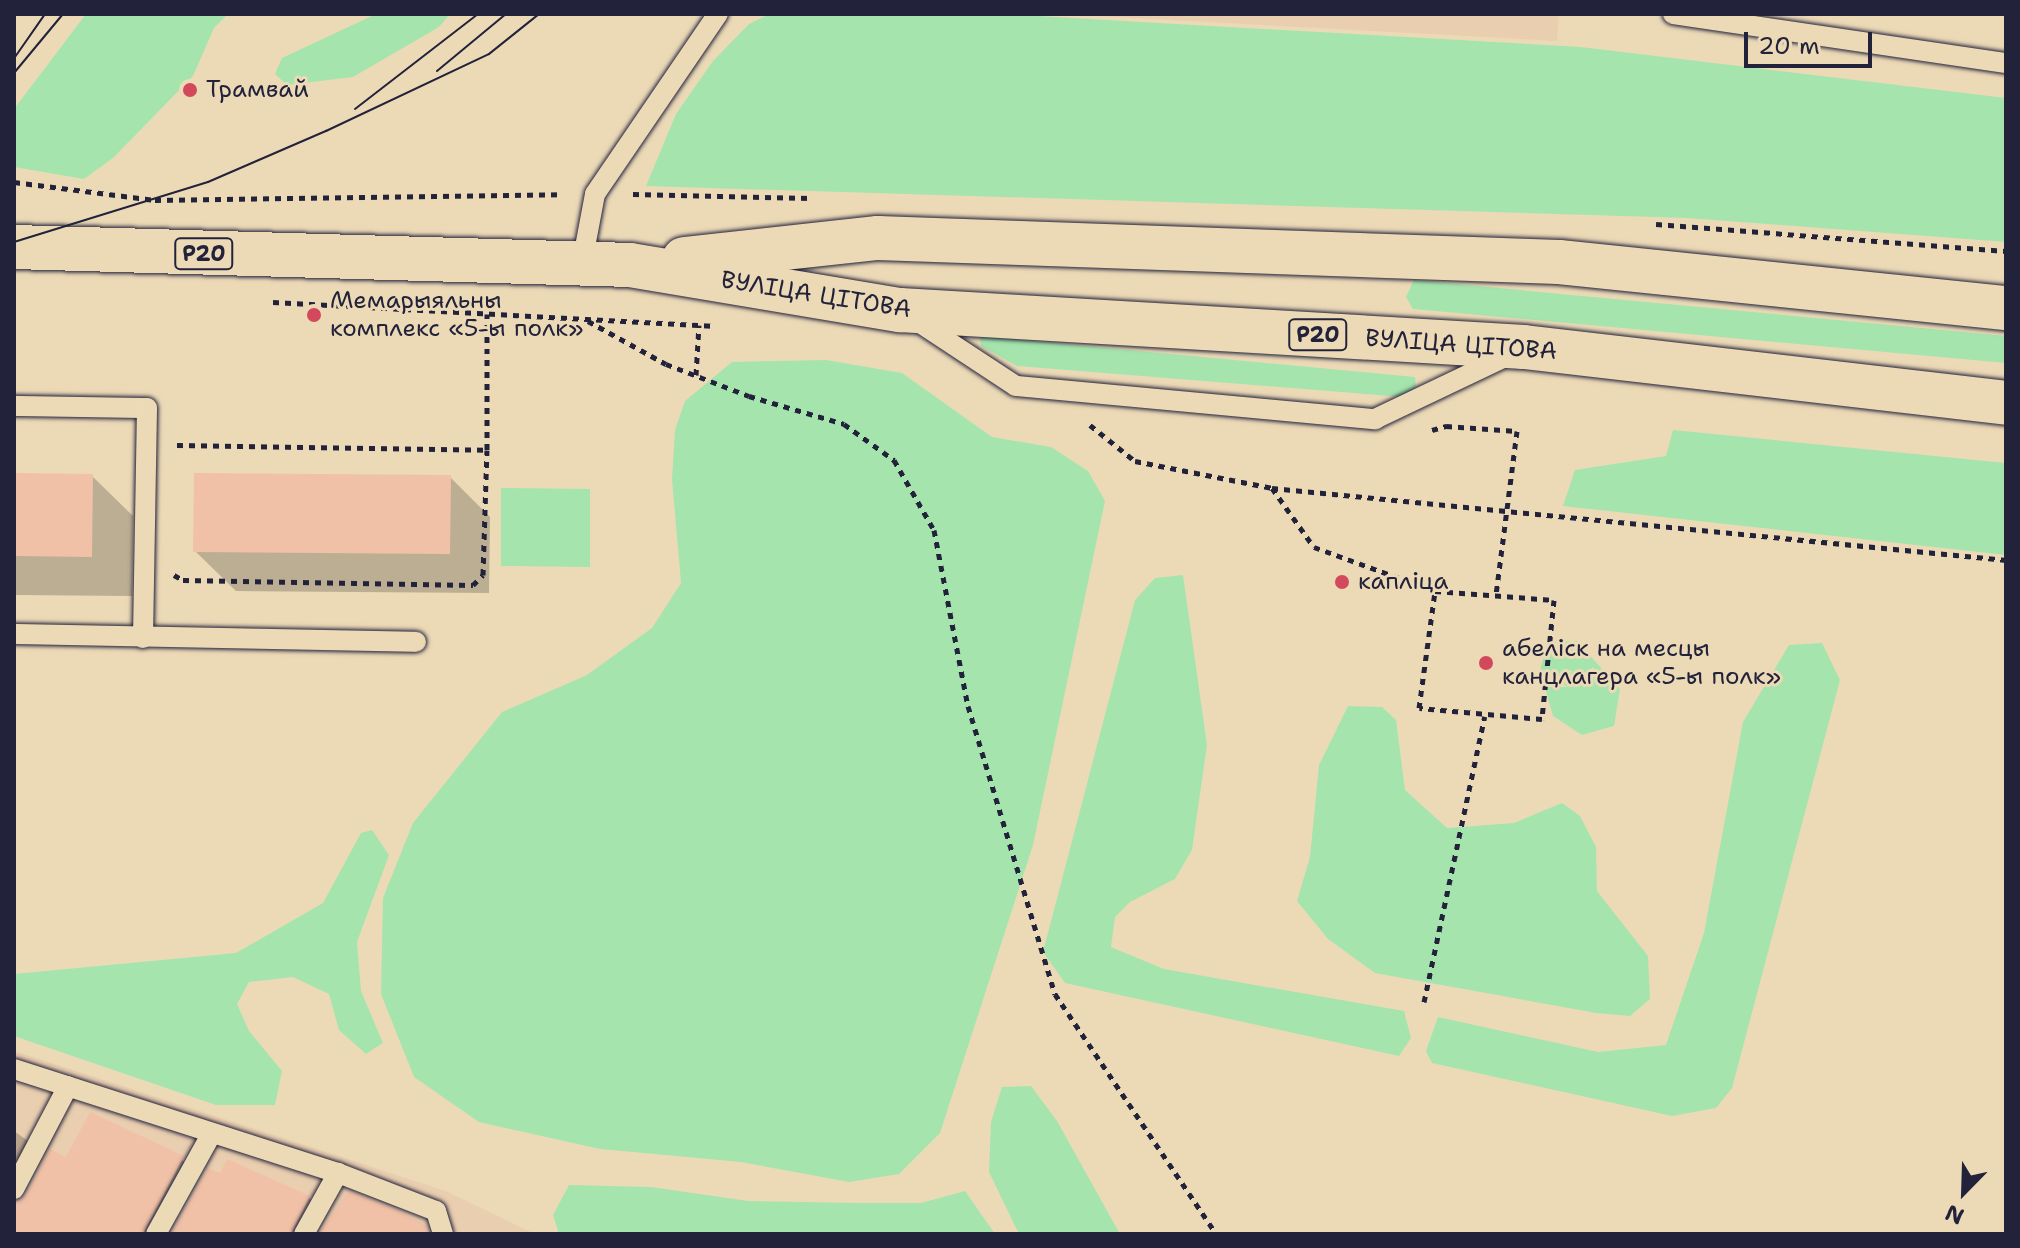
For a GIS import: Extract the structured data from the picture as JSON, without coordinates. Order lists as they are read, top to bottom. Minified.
{"streets":{"main road":["Р20","ВУЛІЦА ЦІТОВА"]},"places":["Трамвай","Мемарыяльны комплекс «5-ы полк»","капліца","абеліск на месцы канцлагера «5-ы полк»"],"scale_bar":"20 m","north":"bottom left"}
